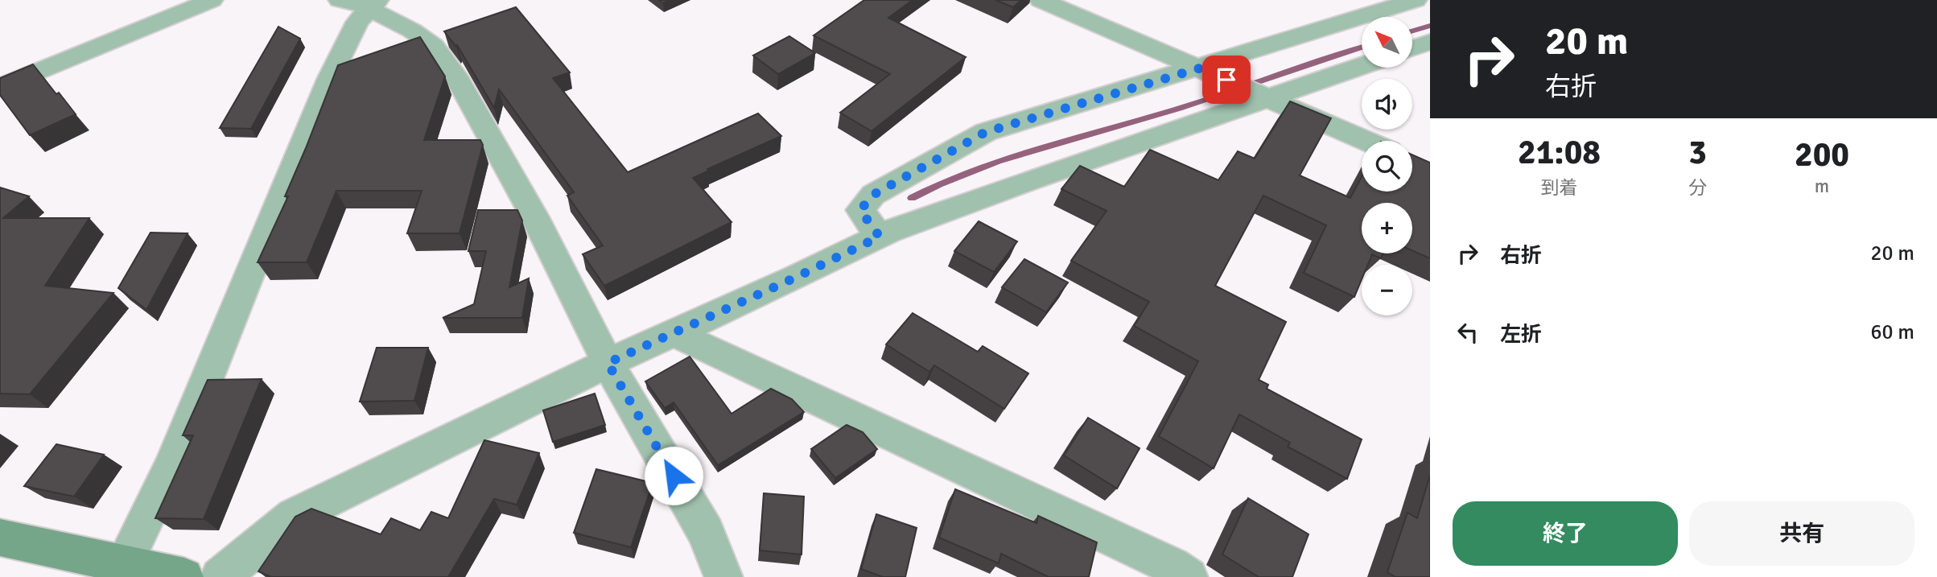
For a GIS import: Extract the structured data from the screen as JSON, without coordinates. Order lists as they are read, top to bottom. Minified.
{"north":"top left","page":{"turn":["20 m","右折"],"map_buttons":["+","−"],"eta":["21:08","到着","3","分","200","m"],"list":[{"name":"右折","value":"20 m"},{"name":"左折","value":"60 m"}],"buttons":["終了","共有"]}}
